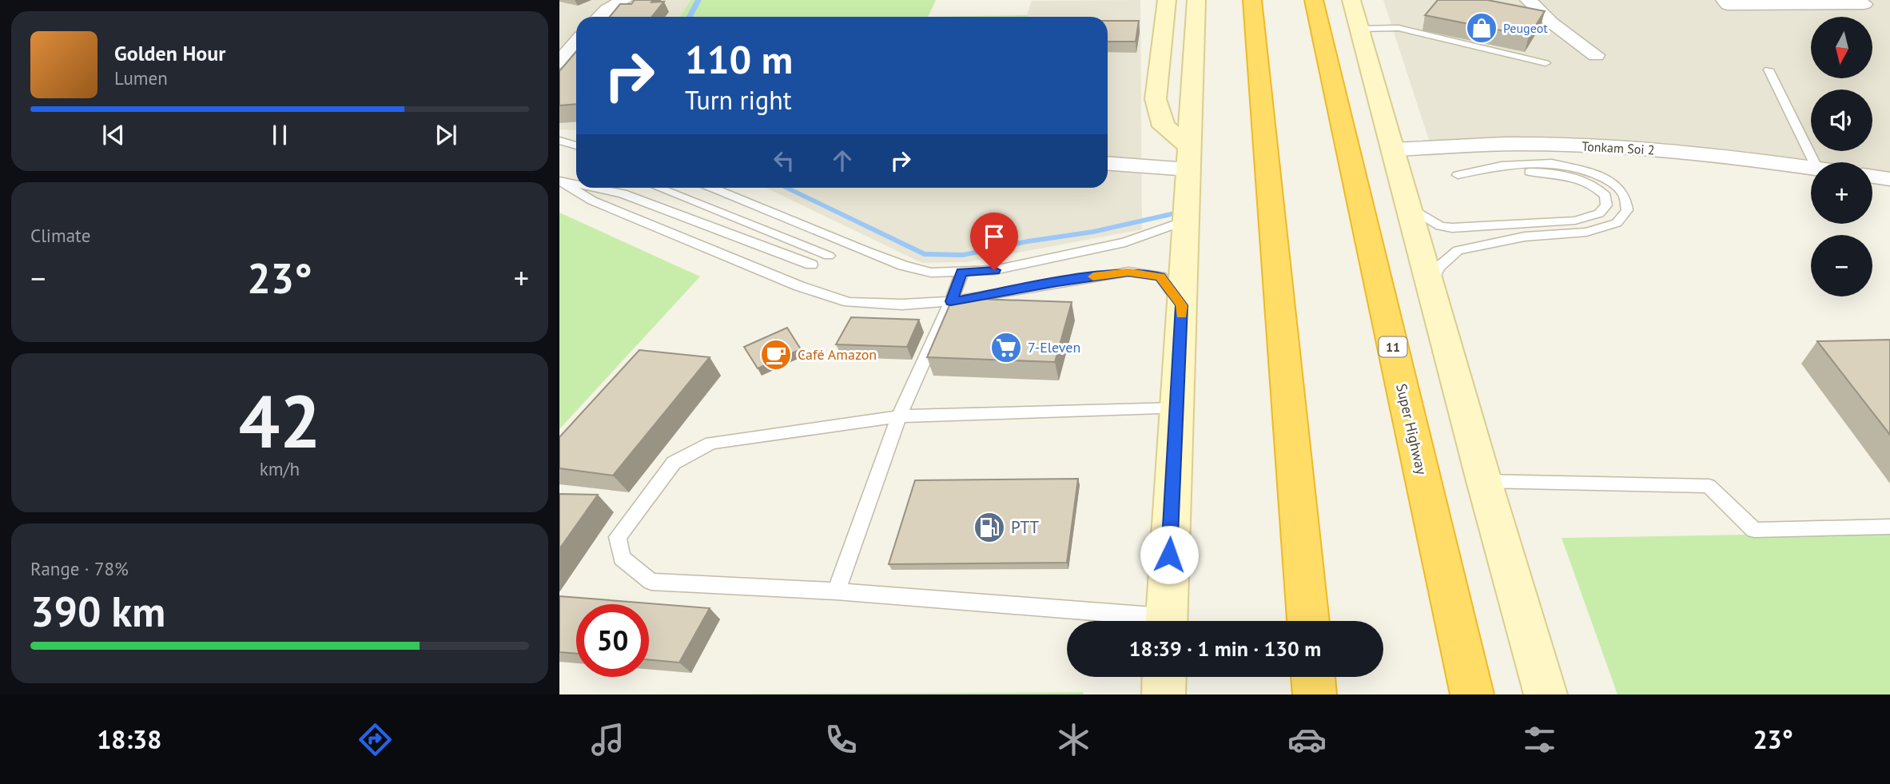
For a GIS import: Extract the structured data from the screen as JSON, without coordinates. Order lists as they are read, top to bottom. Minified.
{"streets":{"highway":["11","Super Highway"],"street":["Tonkam Soi 2"]},"places":{"shop":["Peugeot"],"supermarket":["7-Eleven"],"cafe":["Café Amazon"],"fuel station":["PTT"]},"north":"bottom","page":{"map_buttons":["+","−"],"turn":["110 m","Turn right"],"song":["Golden Hour","Lumen"],"tile":["Climate",["42","km/h"],["Range · 78%","390 km"]],"heat":["−","23°","+"],"limit":"50","trip":"18:39 · 1 min · 130 m","tabs":["18:38","23°"]}}
